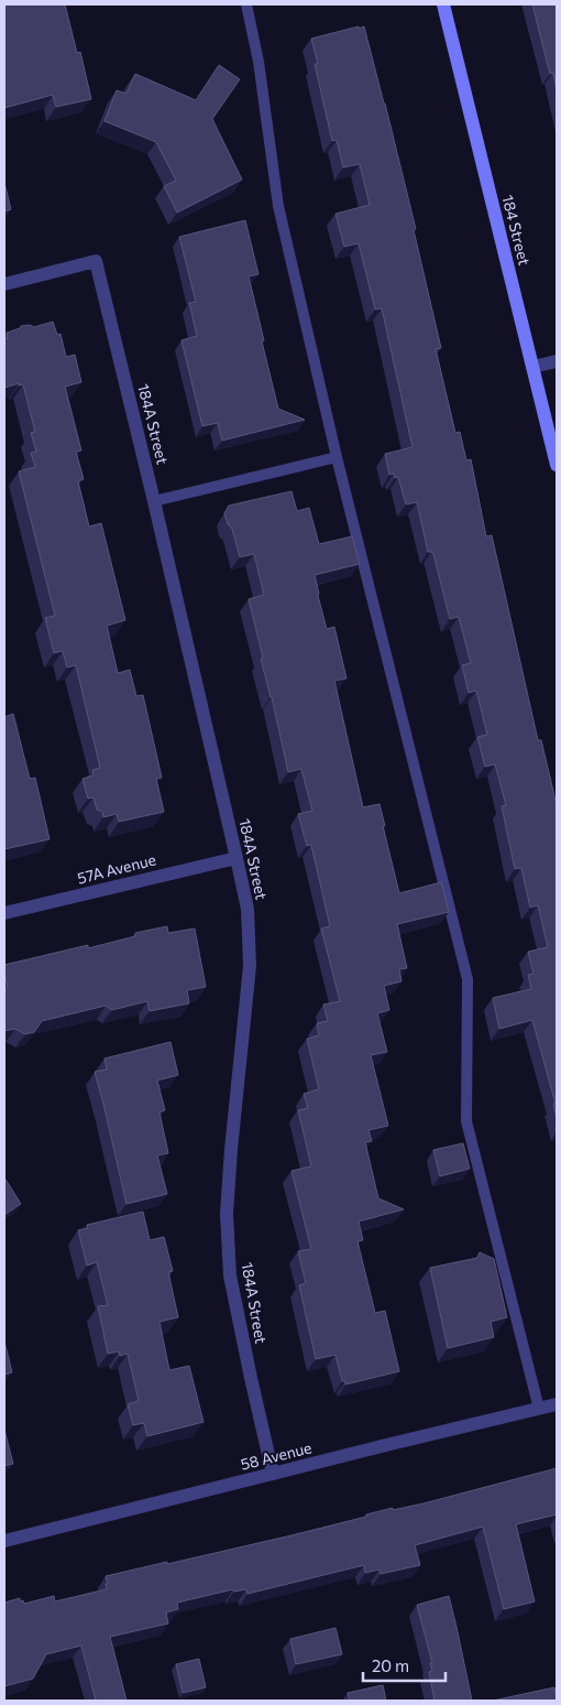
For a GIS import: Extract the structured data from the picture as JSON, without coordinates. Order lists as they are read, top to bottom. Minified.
{"streets":{"main road":["184 Street"],"street":["184A Street","57A Avenue","58 Avenue"]},"crossings":[["184A Street","57A Avenue"],["184A Street","58 Avenue"]],"scale_bar":"20 m"}
